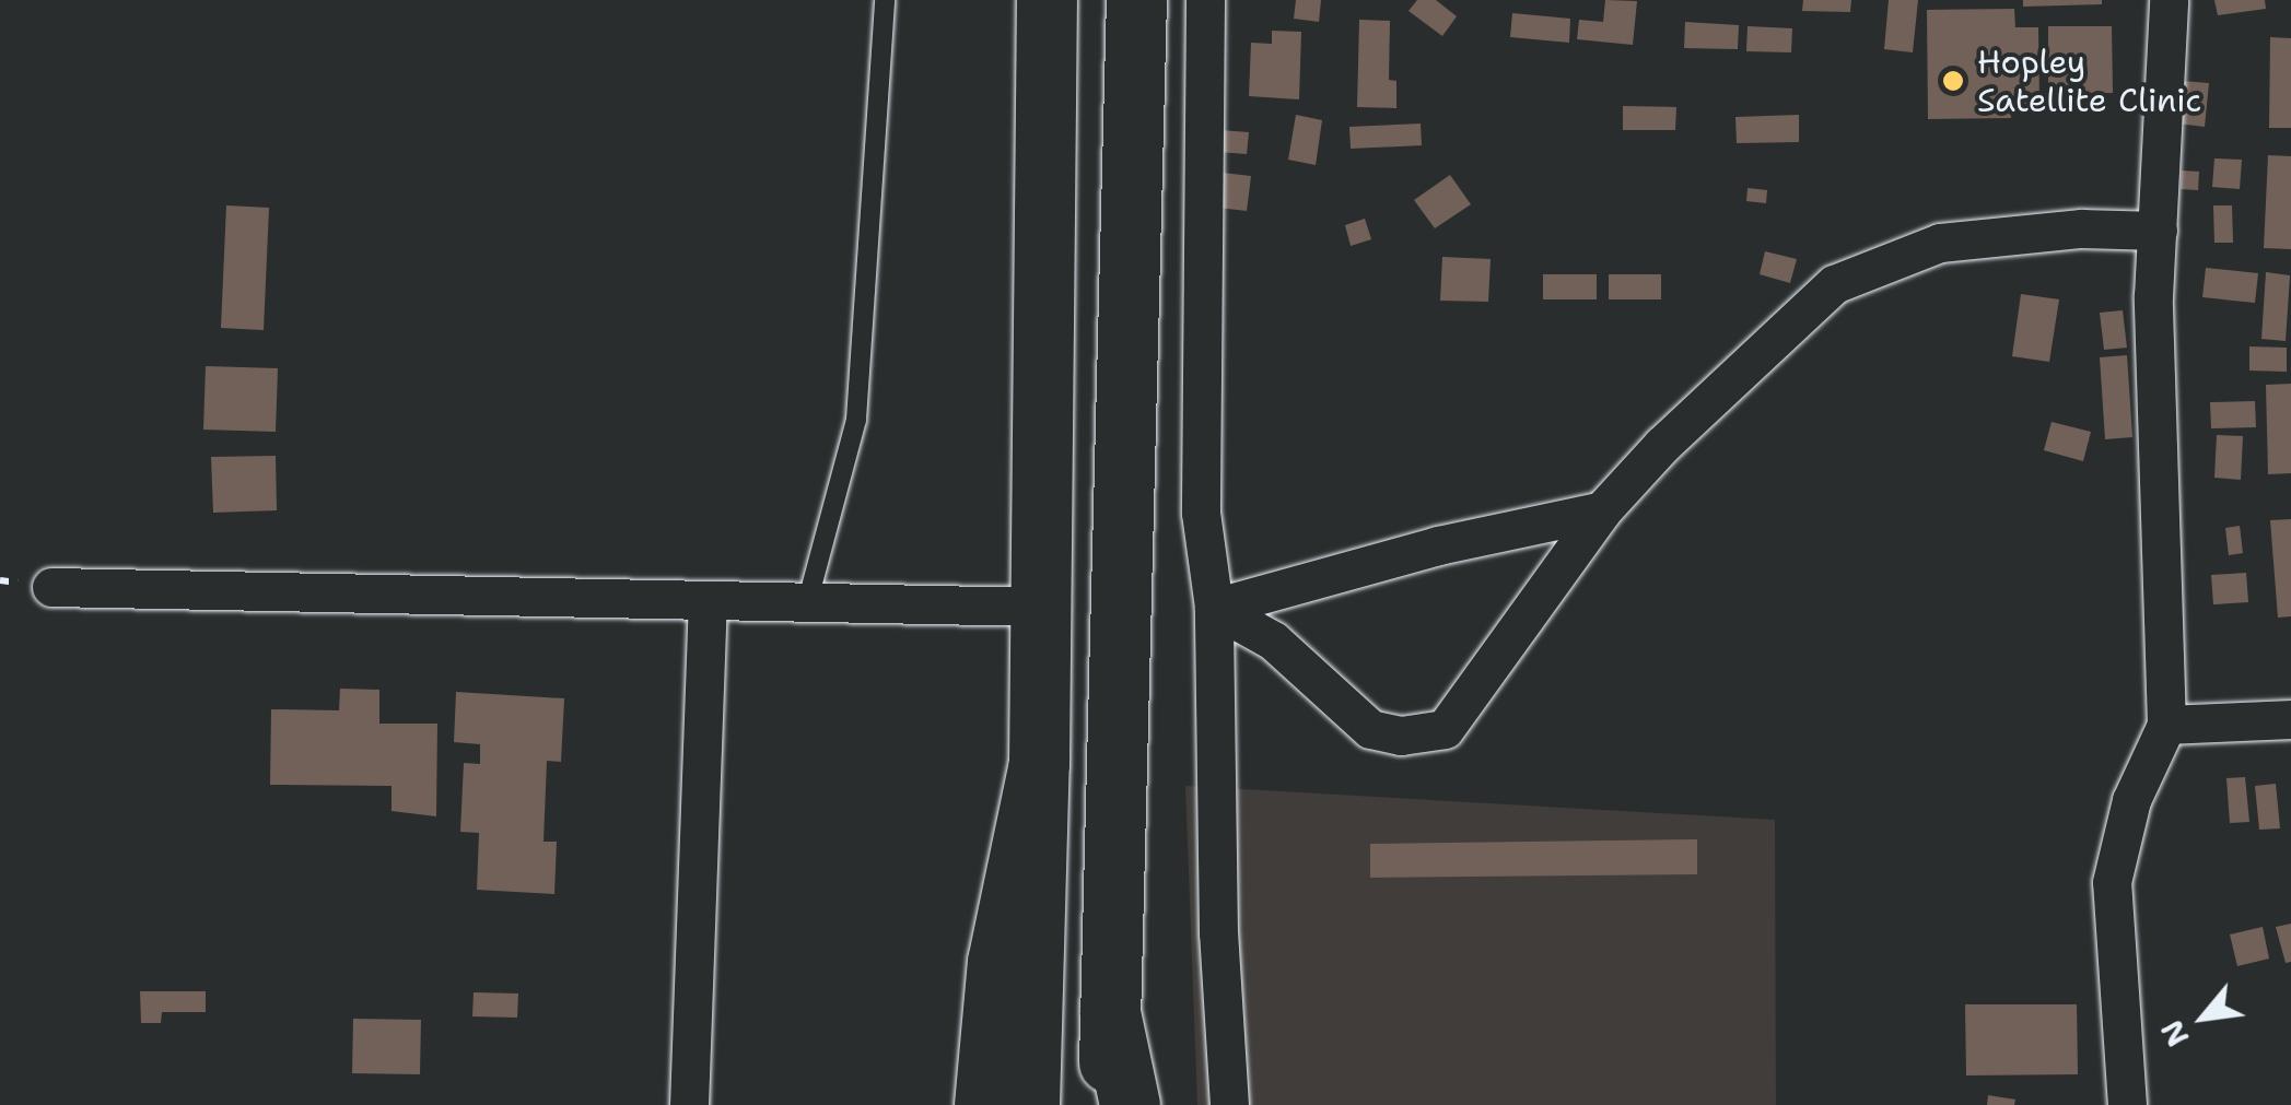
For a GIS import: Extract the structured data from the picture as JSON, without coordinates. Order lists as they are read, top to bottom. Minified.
{"places":["Hopley Satellite Clinic"],"north":"bottom left"}
